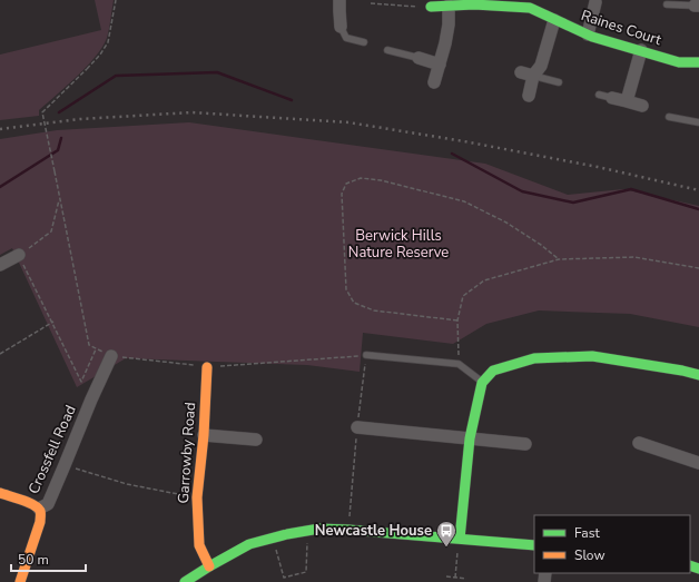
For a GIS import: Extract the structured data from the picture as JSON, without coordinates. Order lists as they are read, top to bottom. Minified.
{"streets":{"street":["Raines Court","Crossfell Road","Garrowby Road"]},"parks":["Berwick Hills Nature Reserve"],"places":{"bus stop":["Newcastle House"]},"legend":["Fast","Slow"],"scale_bar":"50 m"}
